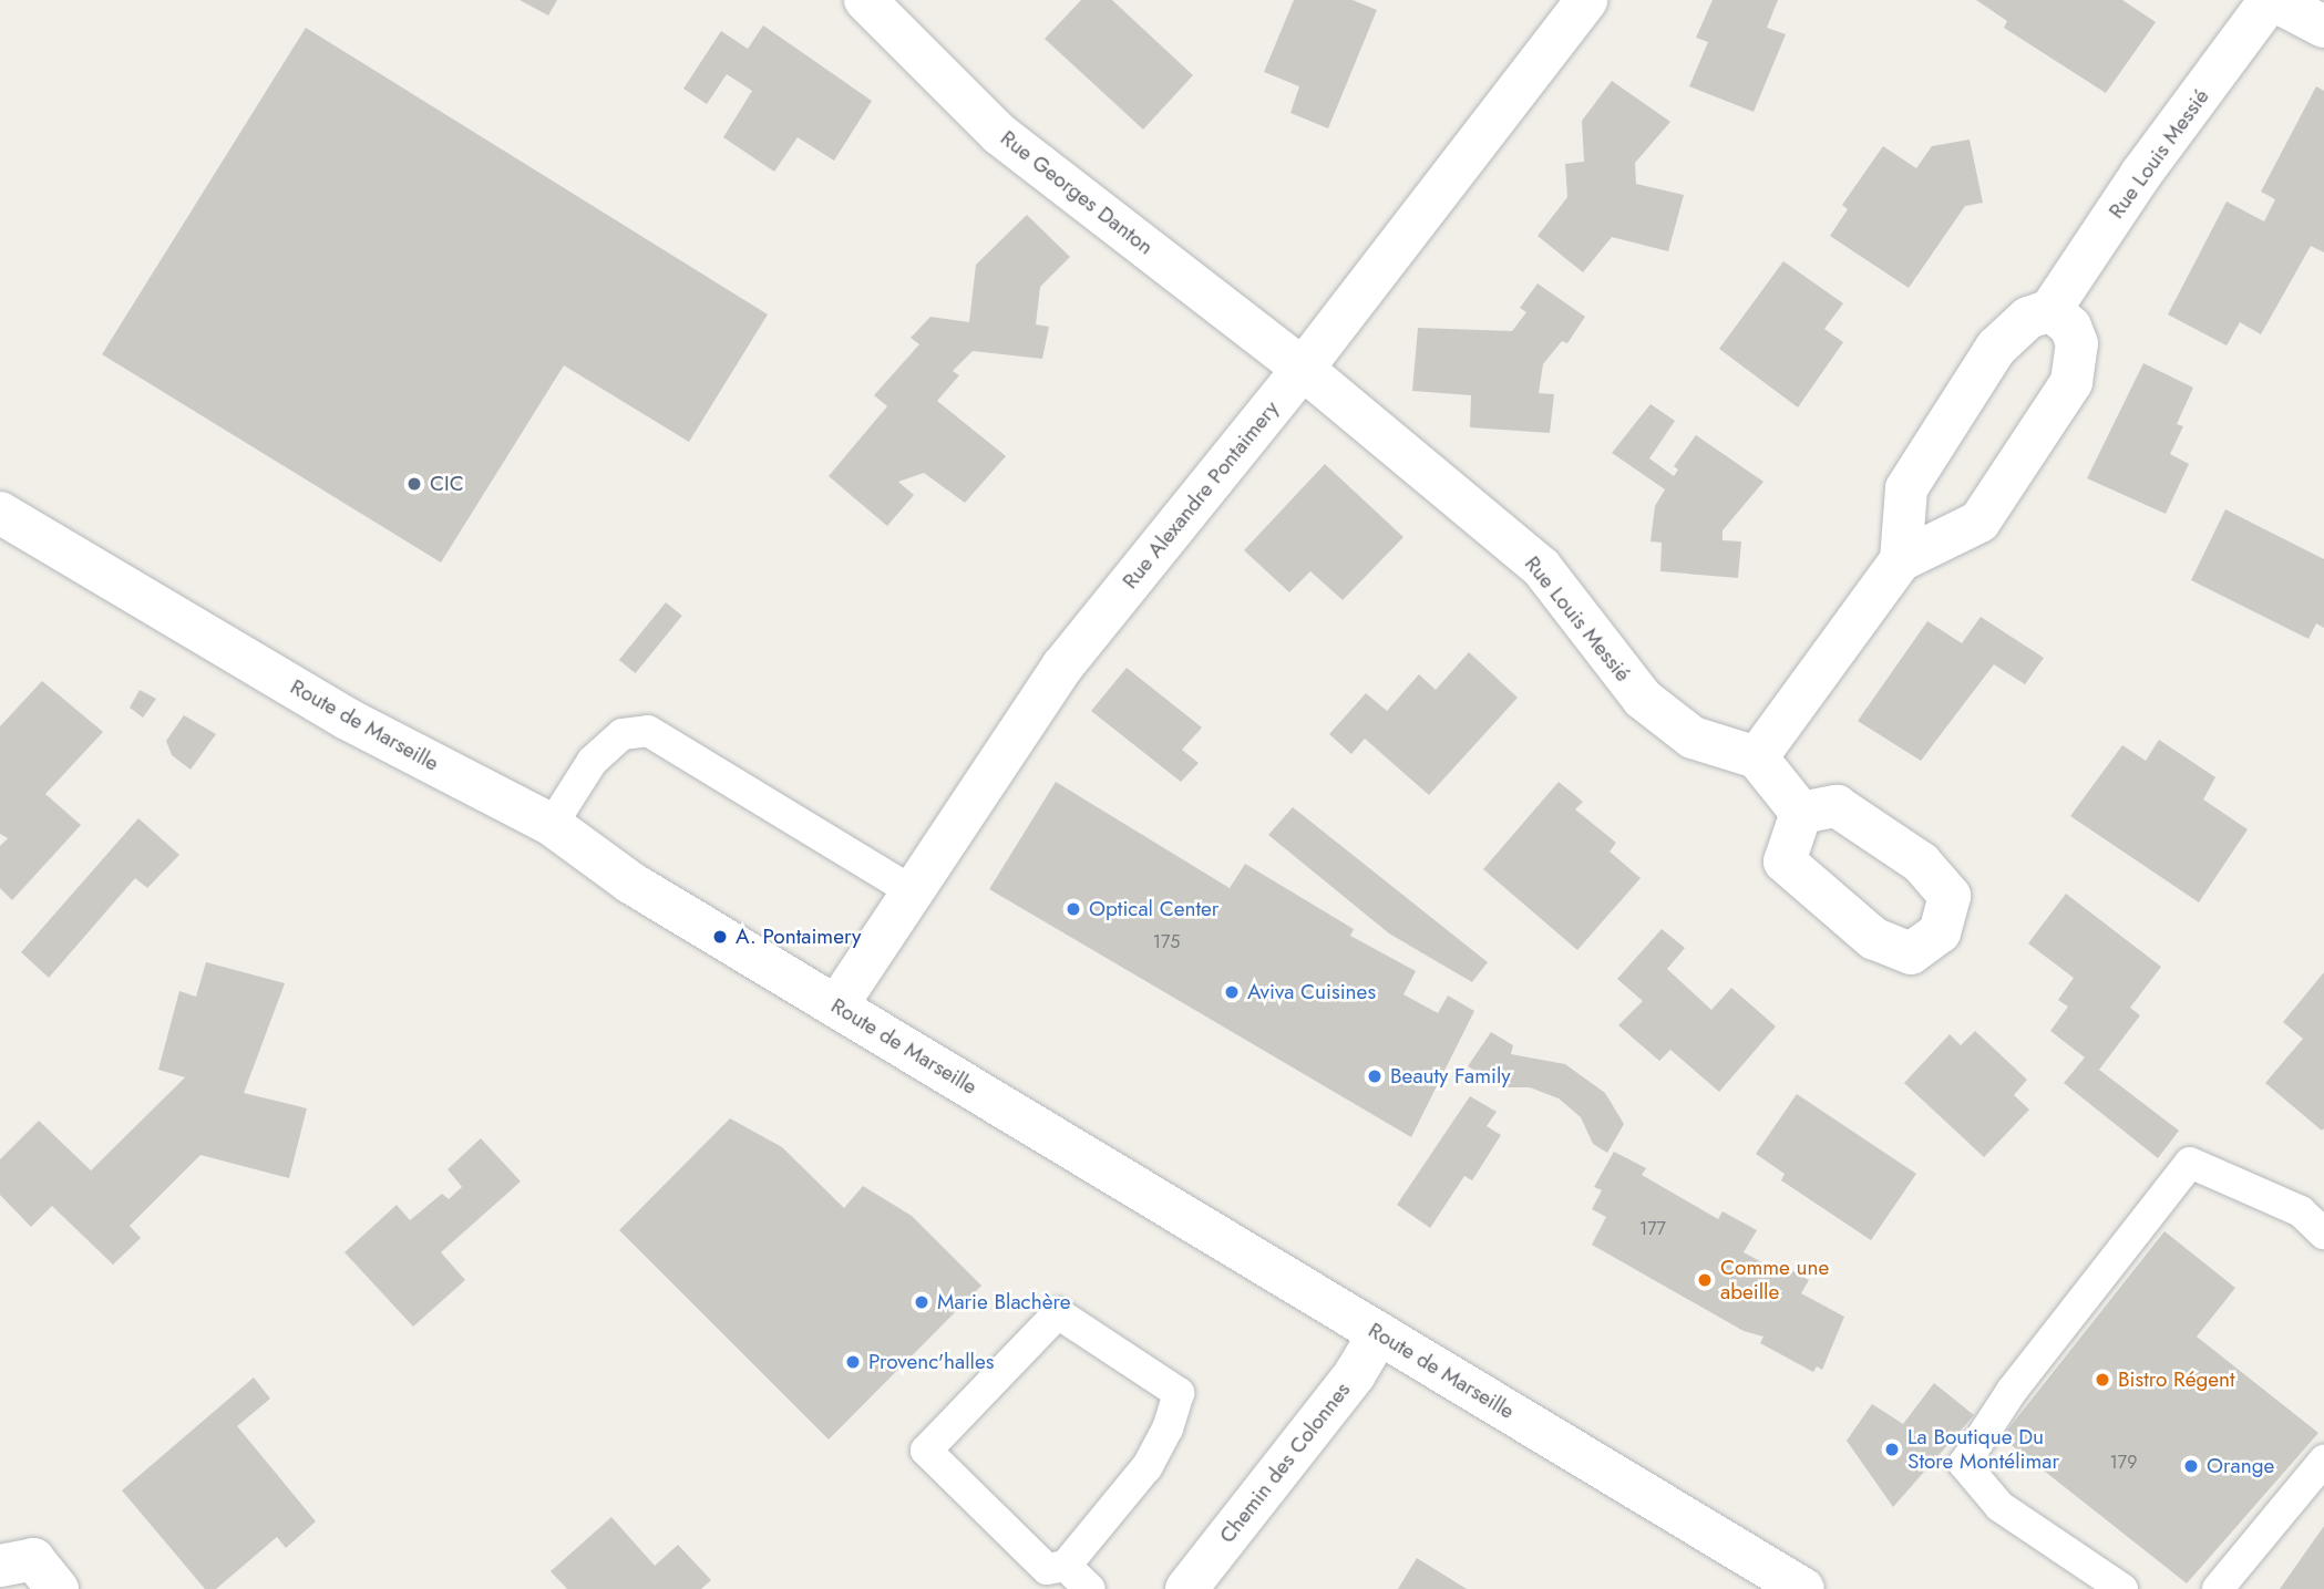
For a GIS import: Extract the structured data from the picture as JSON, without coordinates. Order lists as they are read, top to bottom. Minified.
{"streets":{"street":["Rue Louis Messié","Rue Georges Danton","Rue Alexandre Pontaimery","Route de Marseille","Chemin des Colonnes"]},"crossings":[["Rue Louis Messié","Rue Georges Danton"],["Rue Louis Messié","Rue Alexandre Pontaimery"],["Rue Georges Danton","Rue Alexandre Pontaimery"],["Rue Alexandre Pontaimery","Route de Marseille"],["Route de Marseille","Chemin des Colonnes"]],"places":["CIC","Optical Center","A. Pontaimery","Aviva Cuisines","Beauty Family","Comme une abeille","Marie Blachère","Provenc'halles","Bistro Régent","La Boutique Du Store Montélimar","Orange"],"house_numbers":["175","177","179"]}
